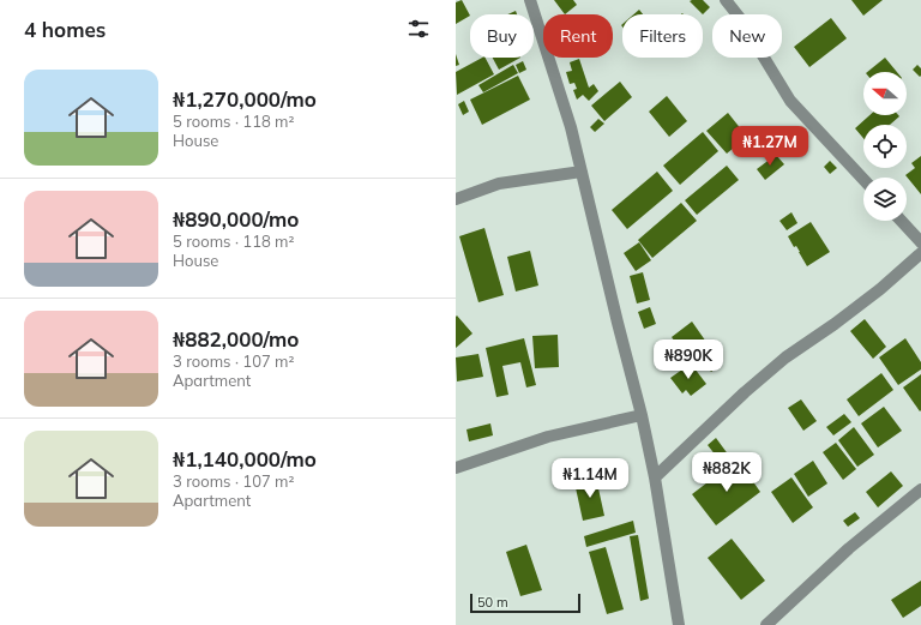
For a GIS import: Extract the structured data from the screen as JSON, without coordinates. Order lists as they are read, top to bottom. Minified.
{"scale_bar":"50 m","north":"left","page":{"heading":"4 homes","chip":["Buy","Rent","Filters","New"],"list":[{"name":"₦1,270,000/mo","note":"5 rooms · 118 m² · House"},{"name":"₦890,000/mo","note":"5 rooms · 118 m² · House"},{"name":"₦882,000/mo","note":"3 rooms · 107 m² · Apartment"},{"name":"₦1,140,000/mo","note":"3 rooms · 107 m² · Apartment"}],"price":["₦1.27M","₦890K","₦882K","₦1.14M"],"scale":"50 m"}}
